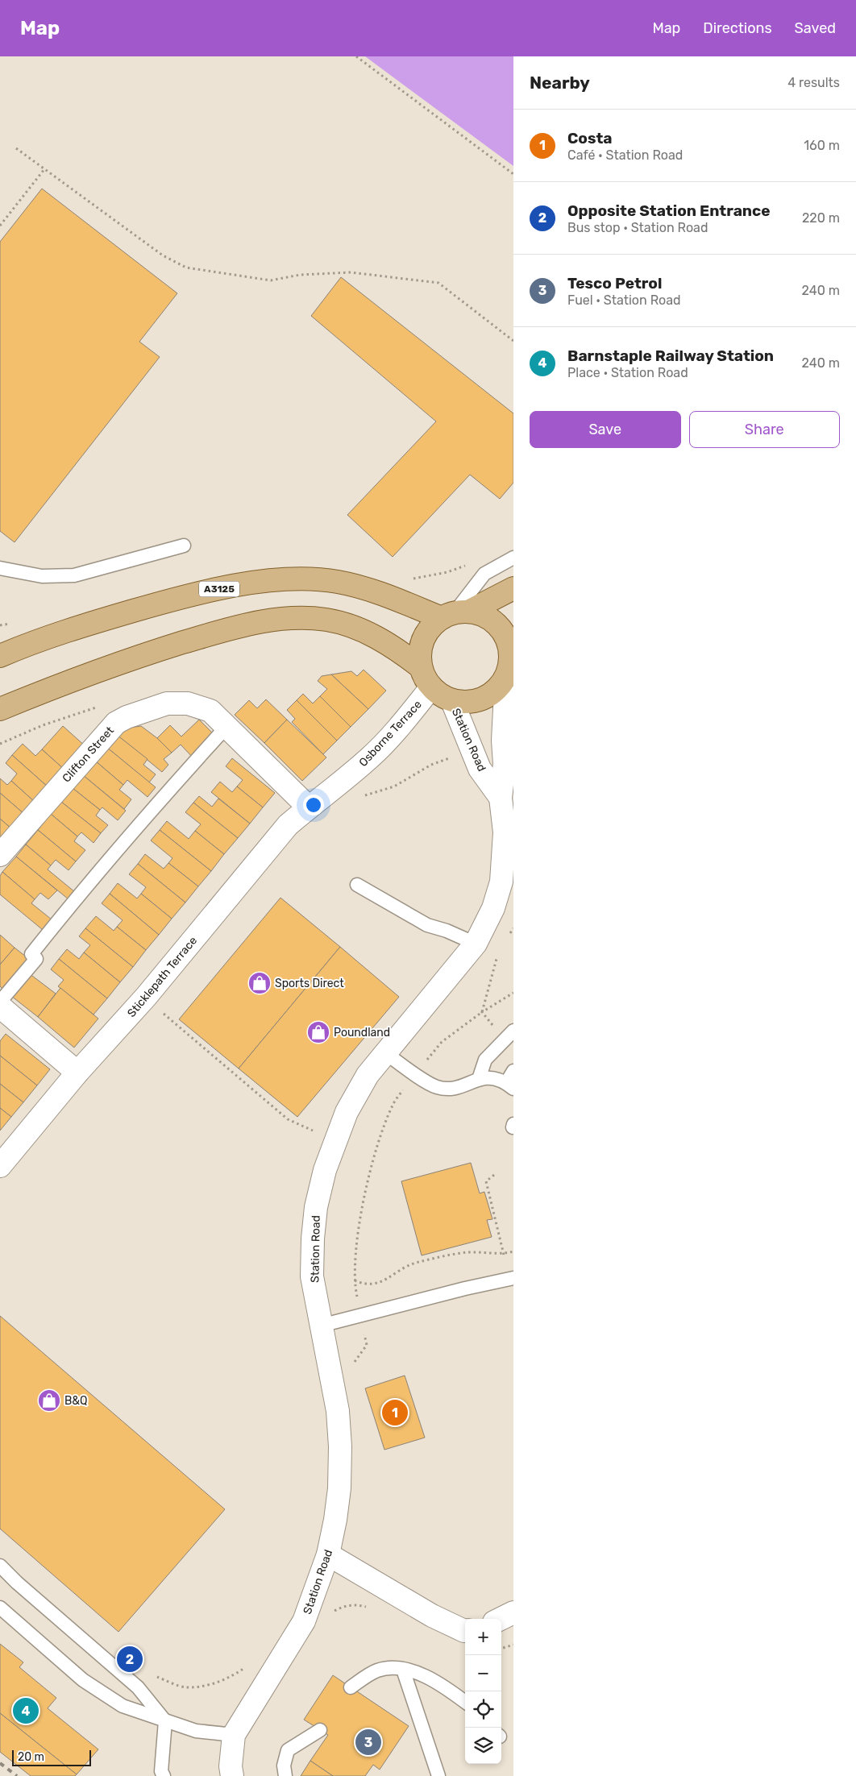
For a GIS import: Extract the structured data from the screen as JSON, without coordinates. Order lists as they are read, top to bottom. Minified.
{"streets":{"main road":["A3125"],"street":["Osborne Terrace","Station Road","Clifton Street","Sticklepath Terrace"]},"crossings":[["A3125","Osborne Terrace"],["A3125","Station Road"],["Osborne Terrace","Station Road"],["Osborne Terrace","Sticklepath Terrace"],["Clifton Street","Sticklepath Terrace"]],"places":{"shop":["Sports Direct","Poundland","B&Q"]},"scale_bar":"20 m","page":{"header":"Map","nav":["Map","Directions","Saved"],"heading":["Nearby","4 results"],"list":[{"mark":"1","name":"Costa","note":"Café · Station Road","value":"160 m"},{"mark":"2","name":"Opposite Station Entrance","note":"Bus stop · Station Road","value":"220 m"},{"mark":"3","name":"Tesco Petrol","note":"Fuel · Station Road","value":"240 m"},{"mark":"4","name":"Barnstaple Railway Station","note":"Place · Station Road","value":"240 m"}],"buttons":["Save","Share"],"pins":["1","2","4","3"],"map_buttons":["+","−"],"scale":"20 m"}}
